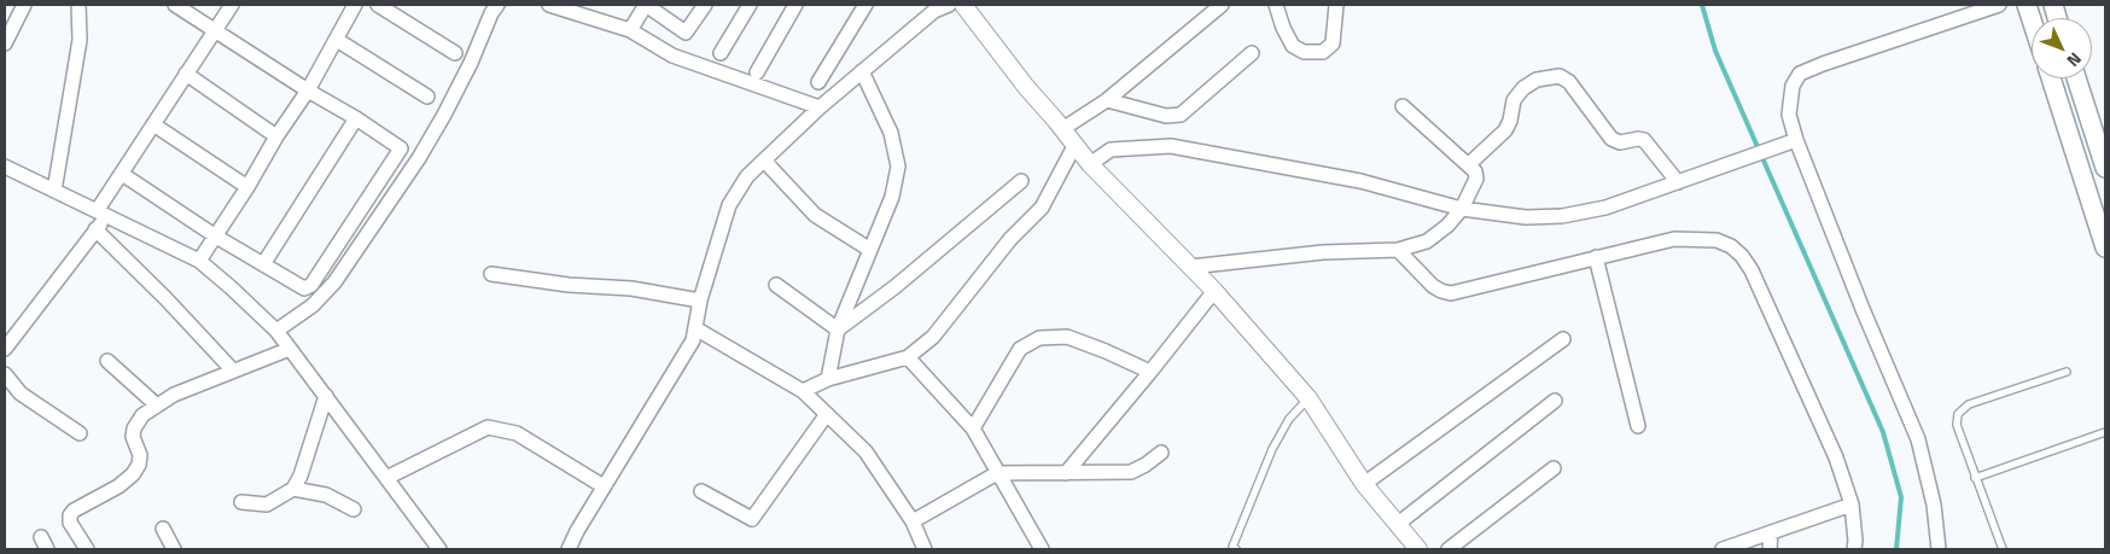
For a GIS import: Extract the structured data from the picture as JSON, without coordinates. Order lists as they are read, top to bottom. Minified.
{"north":"bottom right"}
